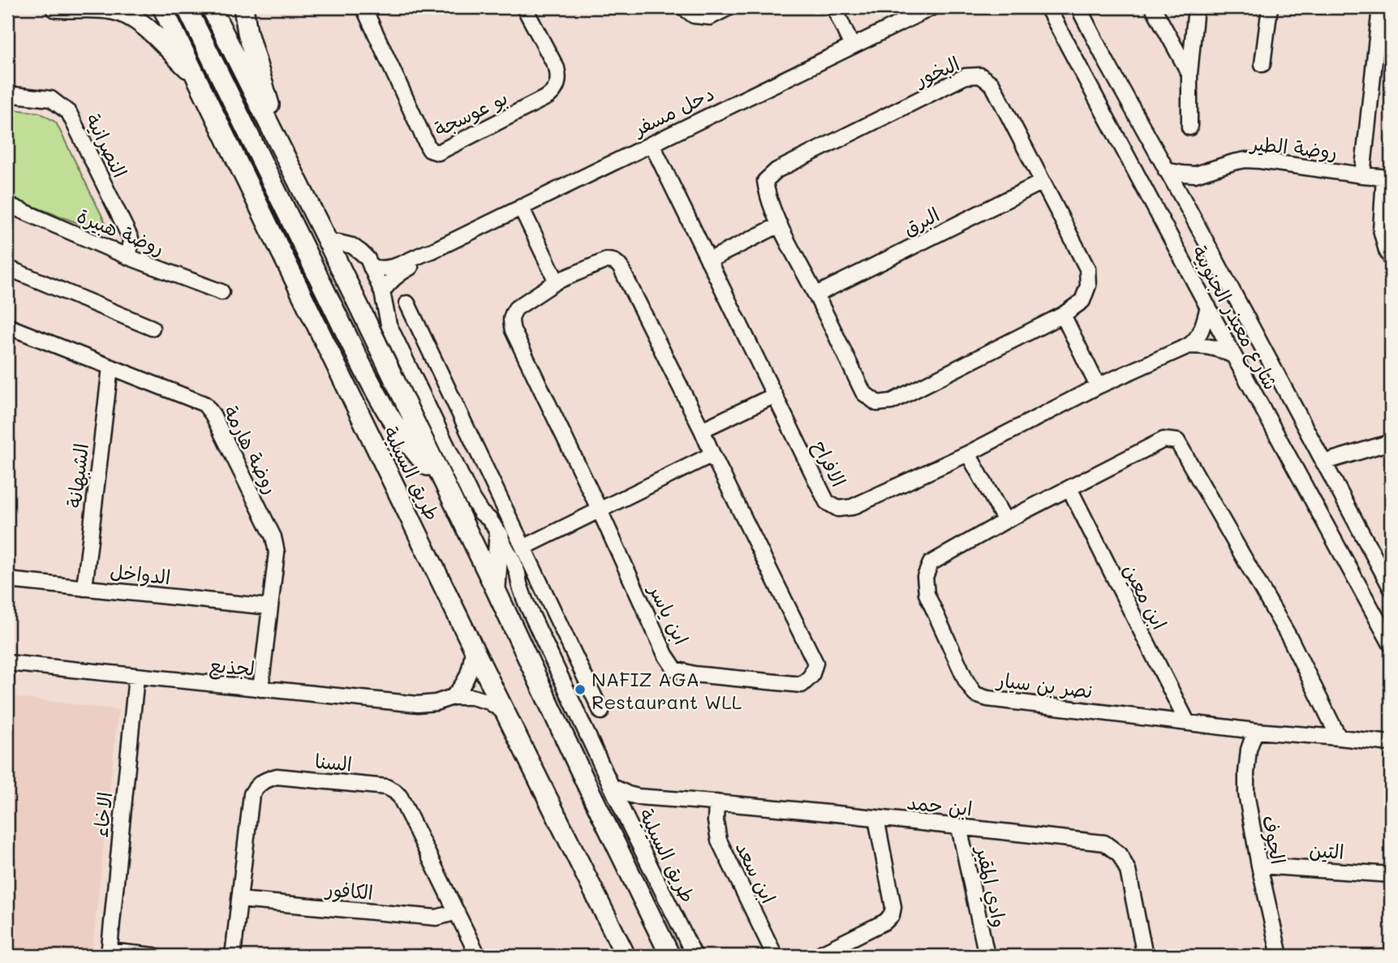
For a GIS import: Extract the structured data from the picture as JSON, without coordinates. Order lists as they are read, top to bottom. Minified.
{"streets":{"main road":["طريق السيلية"],"street":["البخور","دحل مسفر","بو عوسجة","النصرانية","روضة الطير","البرق","روضة هبيرة","شارع معيذر الجنوبية","روضة هارمة","الافراح","الشبهانة","الدواخل","ابن معين","ابن ياسر","لجذيع","نصر بن سيار","السنا","ابن حمد","الاخاء","الجوف","التين","ابن سعد","وادي المقير","الكافور"]},"crossings":[["البخور","البرق"],["دحل مسفر","الافراح"],["دحل مسفر","طريق السيلية"],["النصرانية","روضة هبيرة"],["روضة الطير","شارع معيذر الجنوبية"],["شارع معيذر الجنوبية","الافراح"],["روضة هارمة","الشبهانة"],["روضة هارمة","الدواخل"],["روضة هارمة","لجذيع"],["طريق السيلية","لجذيع"],["طريق السيلية","ابن حمد"],["الشبهانة","الدواخل"],["ابن معين","نصر بن سيار"],["لجذيع","الاخاء"],["نصر بن سيار","الجوف"],["السنا","الكافور"],["ابن حمد","ابن سعد"],["ابن حمد","وادي المقير"],["الجوف","التين"]],"places":["NAFIZ AGA Restaurant WLL"]}
